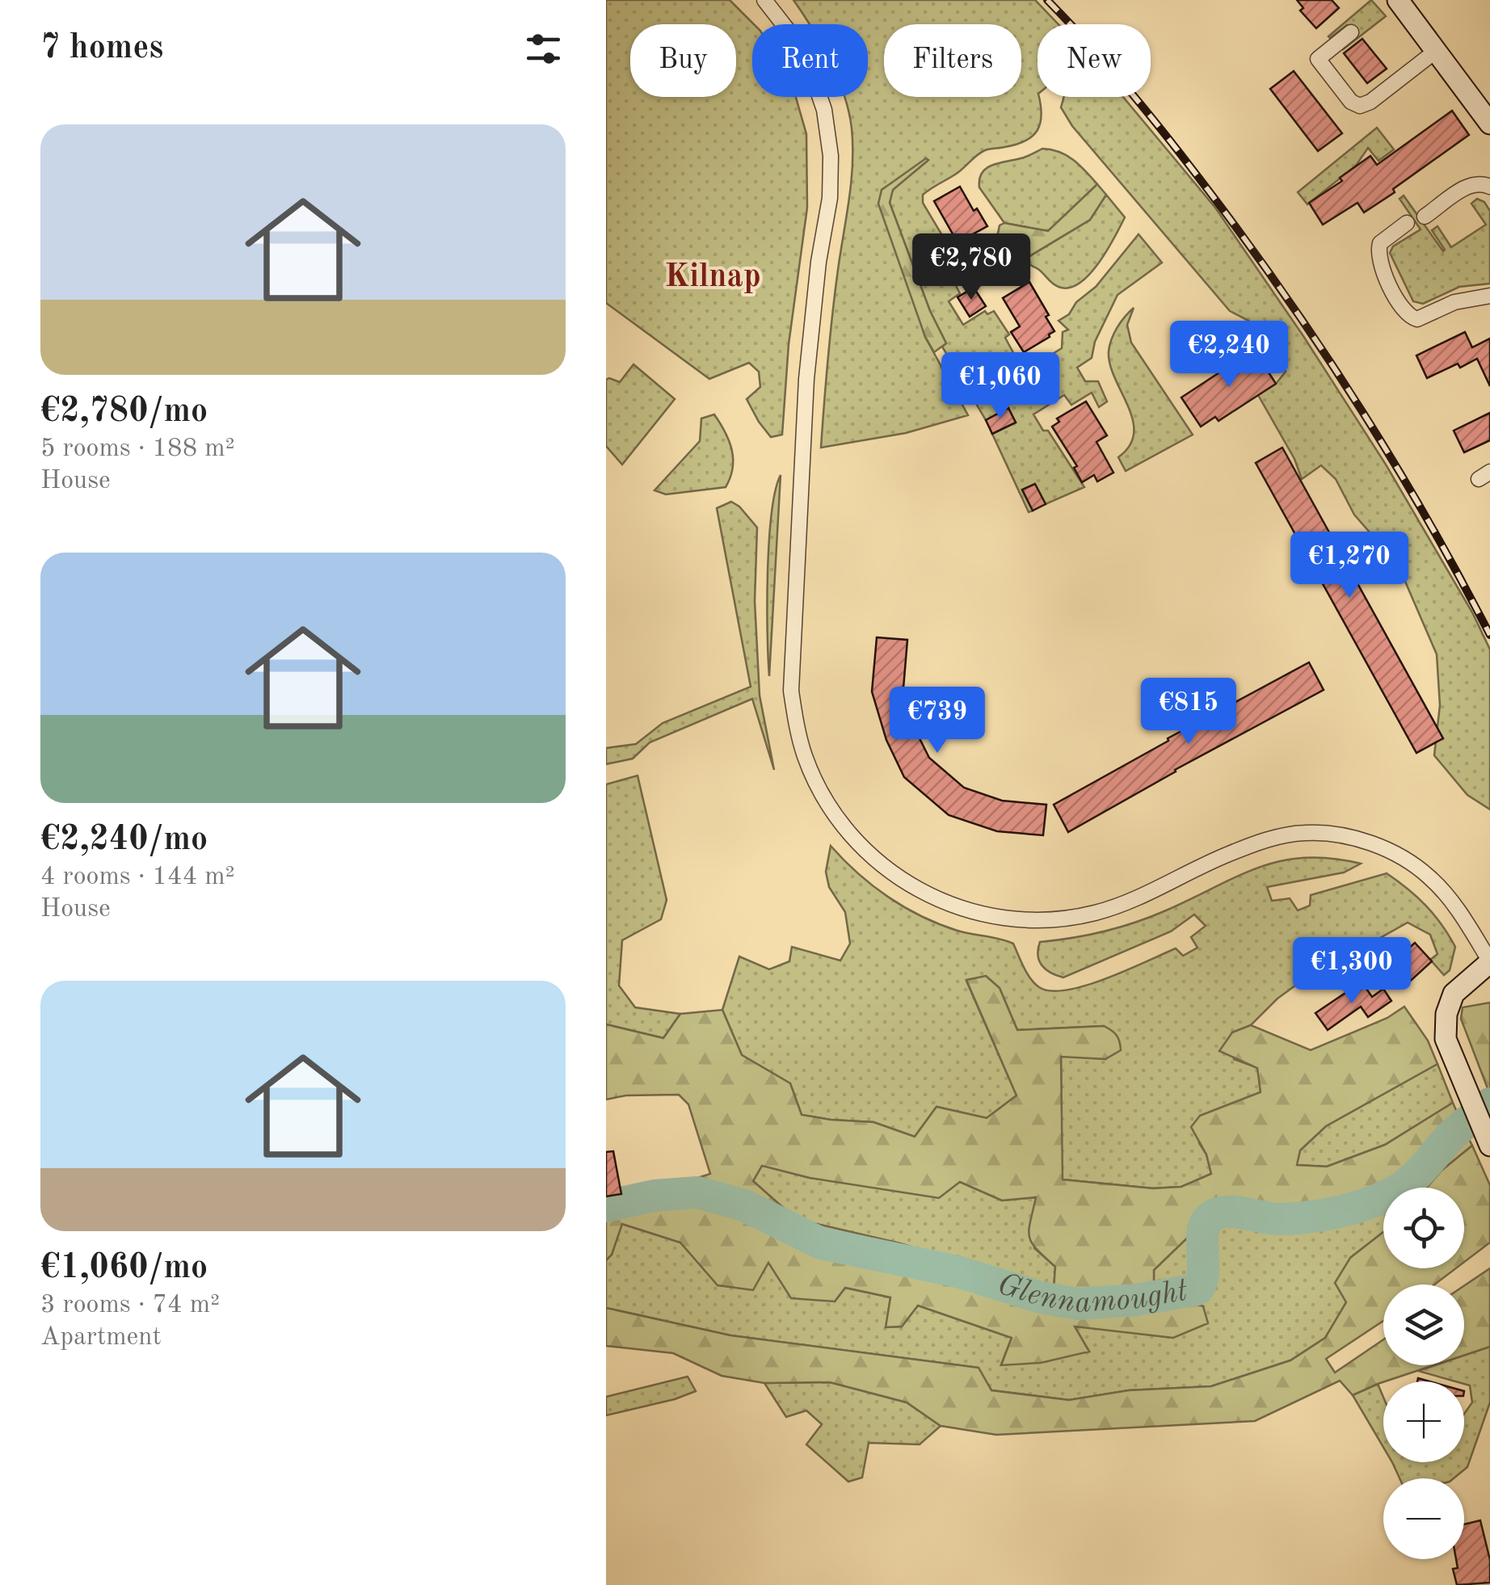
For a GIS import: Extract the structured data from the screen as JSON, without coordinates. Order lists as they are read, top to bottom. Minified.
{"districts":["Kilnap"],"water":["Glennamought"],"page":{"heading":"7 homes","chip":["Buy","Rent","Filters","New"],"list":[{"name":"€2,780/mo","note":"5 rooms · 188 m² · House"},{"name":"€2,240/mo","note":"4 rooms · 144 m² · House"},{"name":"€1,060/mo","note":"3 rooms · 74 m² · Apartment"}],"price":["€2,780","€2,240","€1,060","€1,270","€815","€739","€1,300"],"map_buttons":["+","−"]}}
